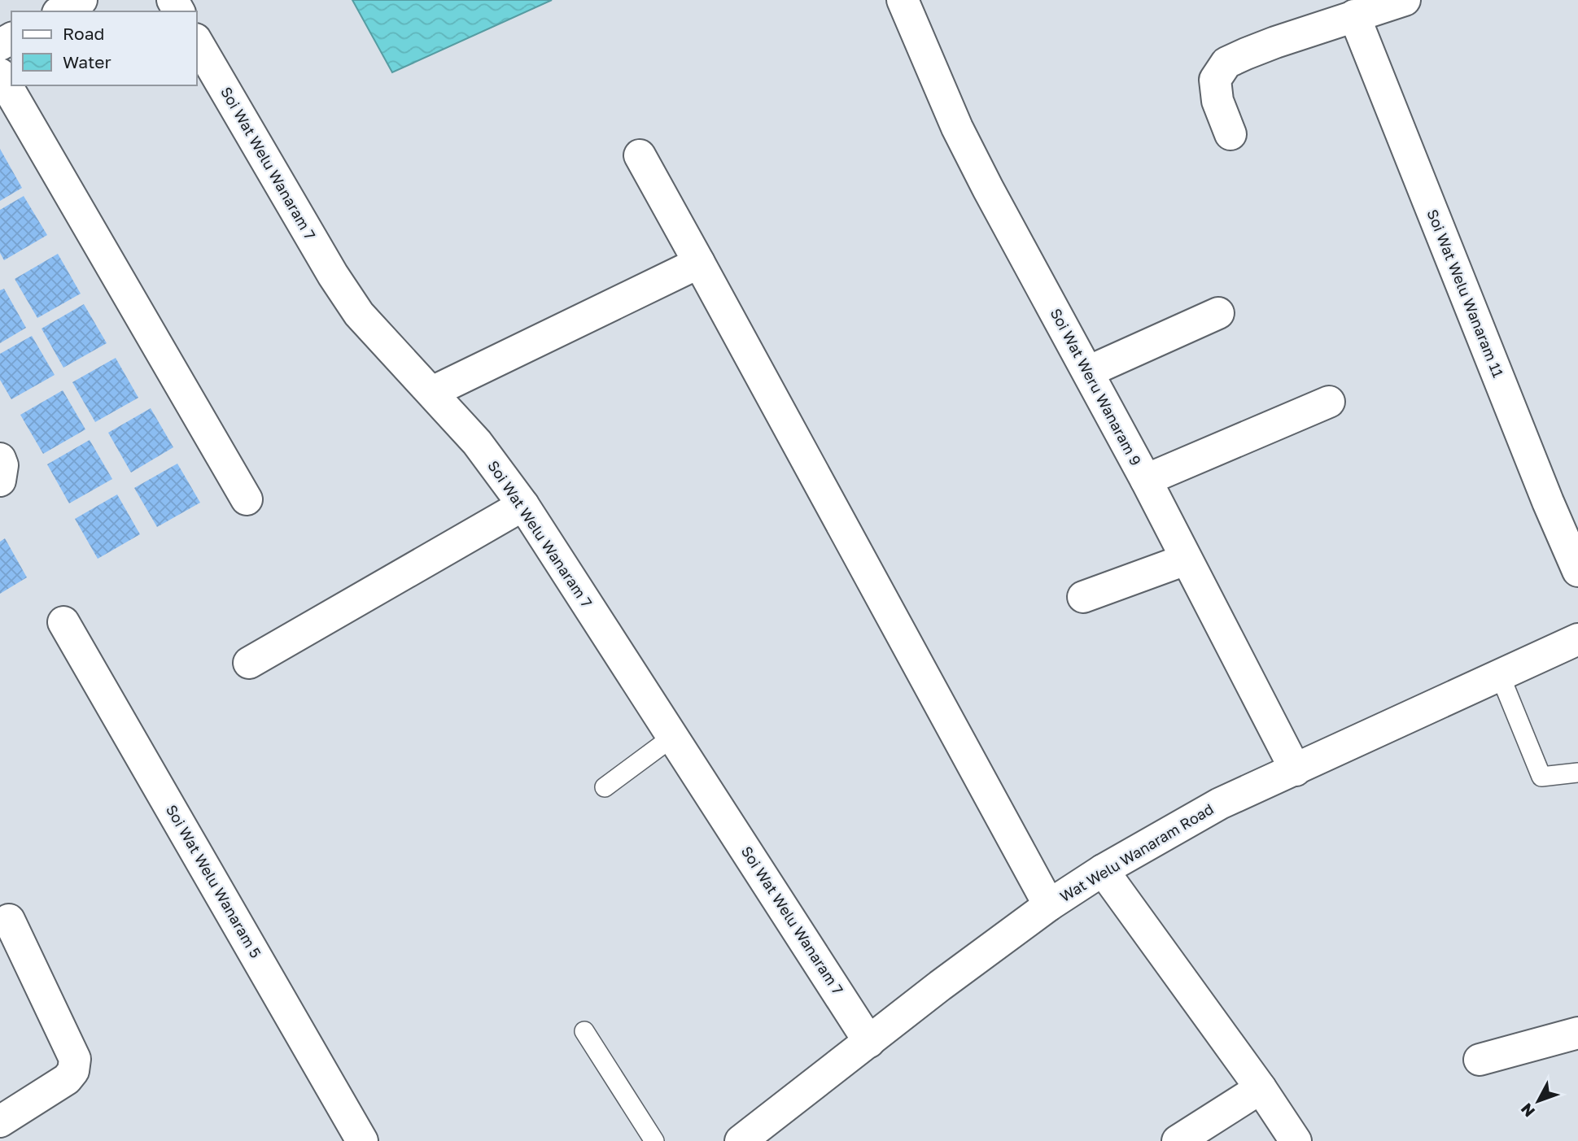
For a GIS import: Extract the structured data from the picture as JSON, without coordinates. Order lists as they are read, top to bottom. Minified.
{"streets":{"street":["Soi Wat Welu Wanaram 7","Soi Wat Welu Wanaram 11","Soi Wat Weru Wanaram 9","Wat Welu Wanaram Road","Soi Wat Welu Wanaram 5"]},"crossings":[["Soi Wat Welu Wanaram 7","Wat Welu Wanaram Road"],["Soi Wat Weru Wanaram 9","Wat Welu Wanaram Road"]],"legend":["Road","Water"],"north":"bottom left"}
